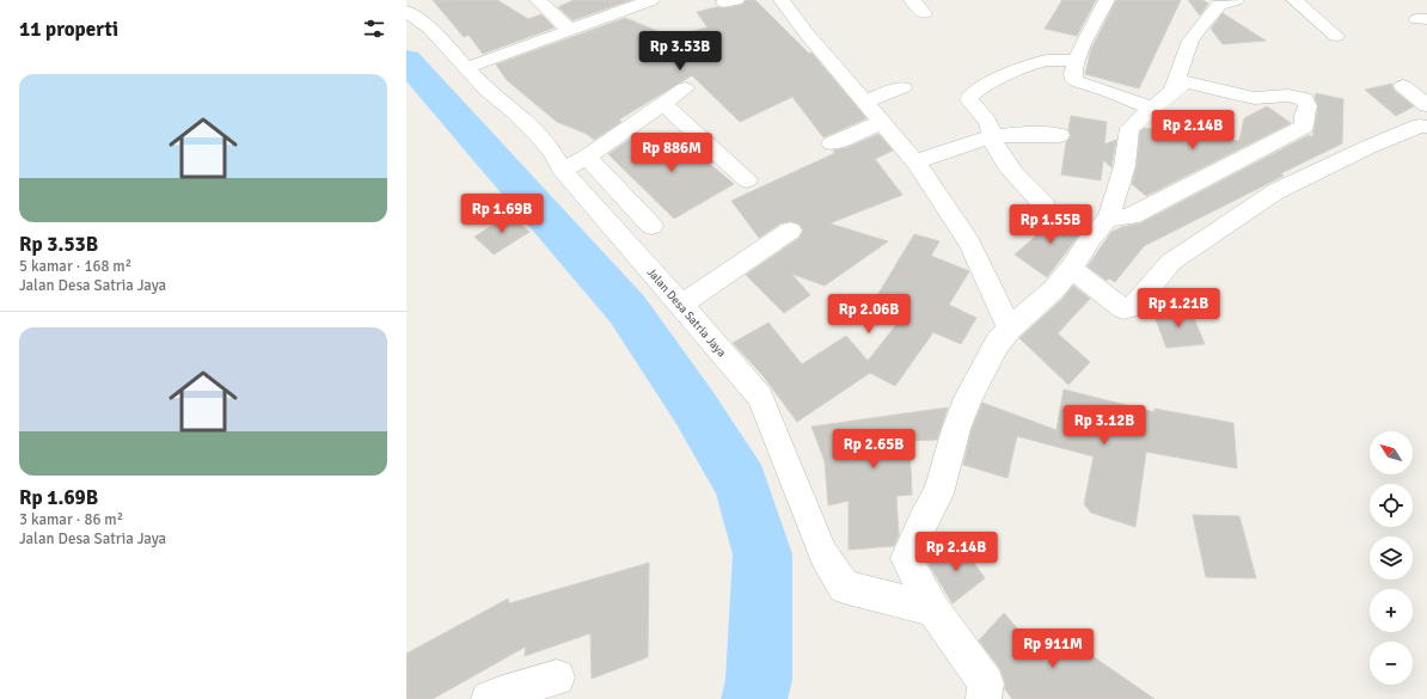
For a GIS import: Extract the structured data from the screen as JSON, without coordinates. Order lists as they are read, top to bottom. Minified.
{"streets":{"street":["Jalan Desa Satria Jaya"]},"north":"top left","page":{"heading":"11 properti","price":["Rp 3.53B","Rp 2.14B","Rp 886M","Rp 1.69B","Rp 1.55B","Rp 1.21B","Rp 2.06B","Rp 3.12B","Rp 2.65B","Rp 2.14B","Rp 911M"],"list":[{"name":"Rp 3.53B","note":"5 kamar · 168 m² · Jalan Desa Satria Jaya"},{"name":"Rp 1.69B","note":"3 kamar · 86 m² · Jalan Desa Satria Jaya"}],"map_buttons":["+","−"]}}
